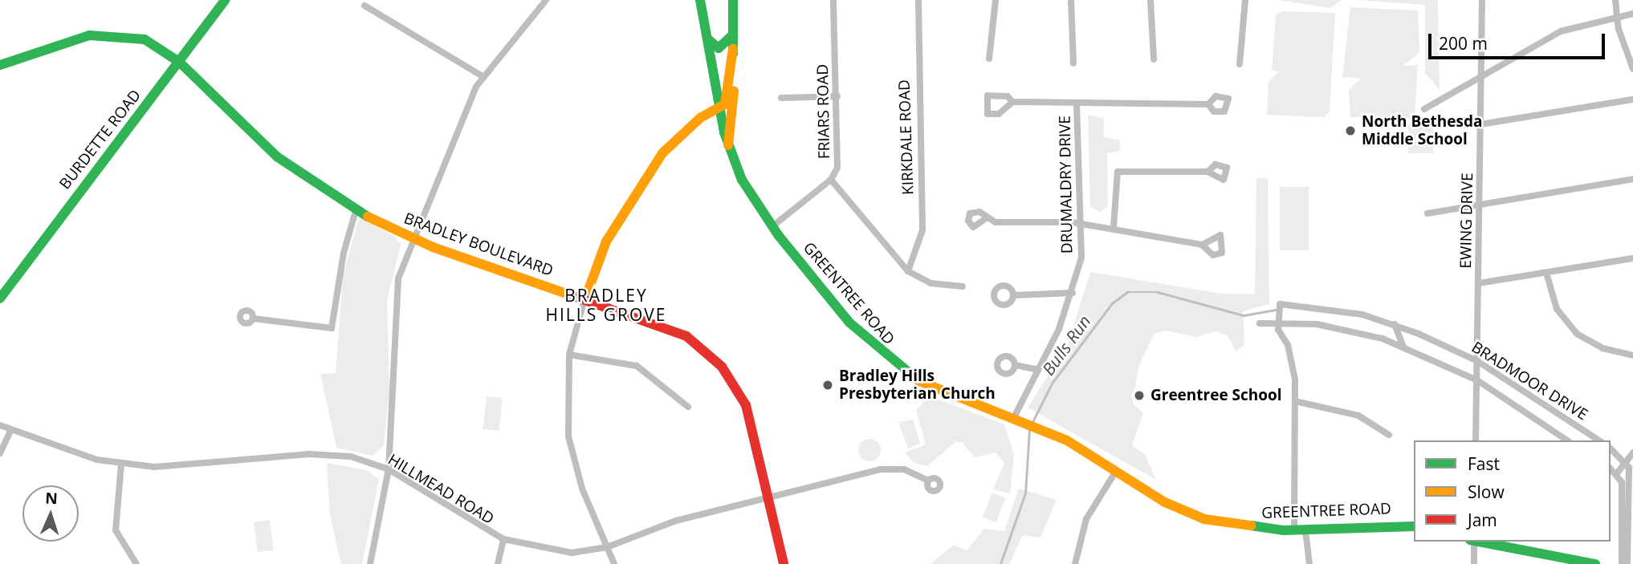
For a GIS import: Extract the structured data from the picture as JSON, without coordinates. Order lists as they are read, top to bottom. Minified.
{"streets":{"street":["FRIARS ROAD","KIRKDALE ROAD","BURDETTE ROAD","DRUMALDRY DRIVE","EWING DRIVE","BRADLEY BOULEVARD","GREENTREE ROAD","BRADMOOR DRIVE","HILLMEAD ROAD"]},"crossings":[["FRIARS ROAD","GREENTREE ROAD"],["BURDETTE ROAD","BRADLEY BOULEVARD"],["DRUMALDRY DRIVE","GREENTREE ROAD"],["EWING DRIVE","BRADMOOR DRIVE"],["BRADLEY BOULEVARD","HILLMEAD ROAD"]],"districts":["BRADLEY HILLS GROVE"],"water":["Bulls Run"],"places":["North Bethesda Middle School","Bradley Hills Presbyterian Church","Greentree School"],"legend":["Fast","Slow","Jam"],"scale_bar":"200 m","north":"top"}
